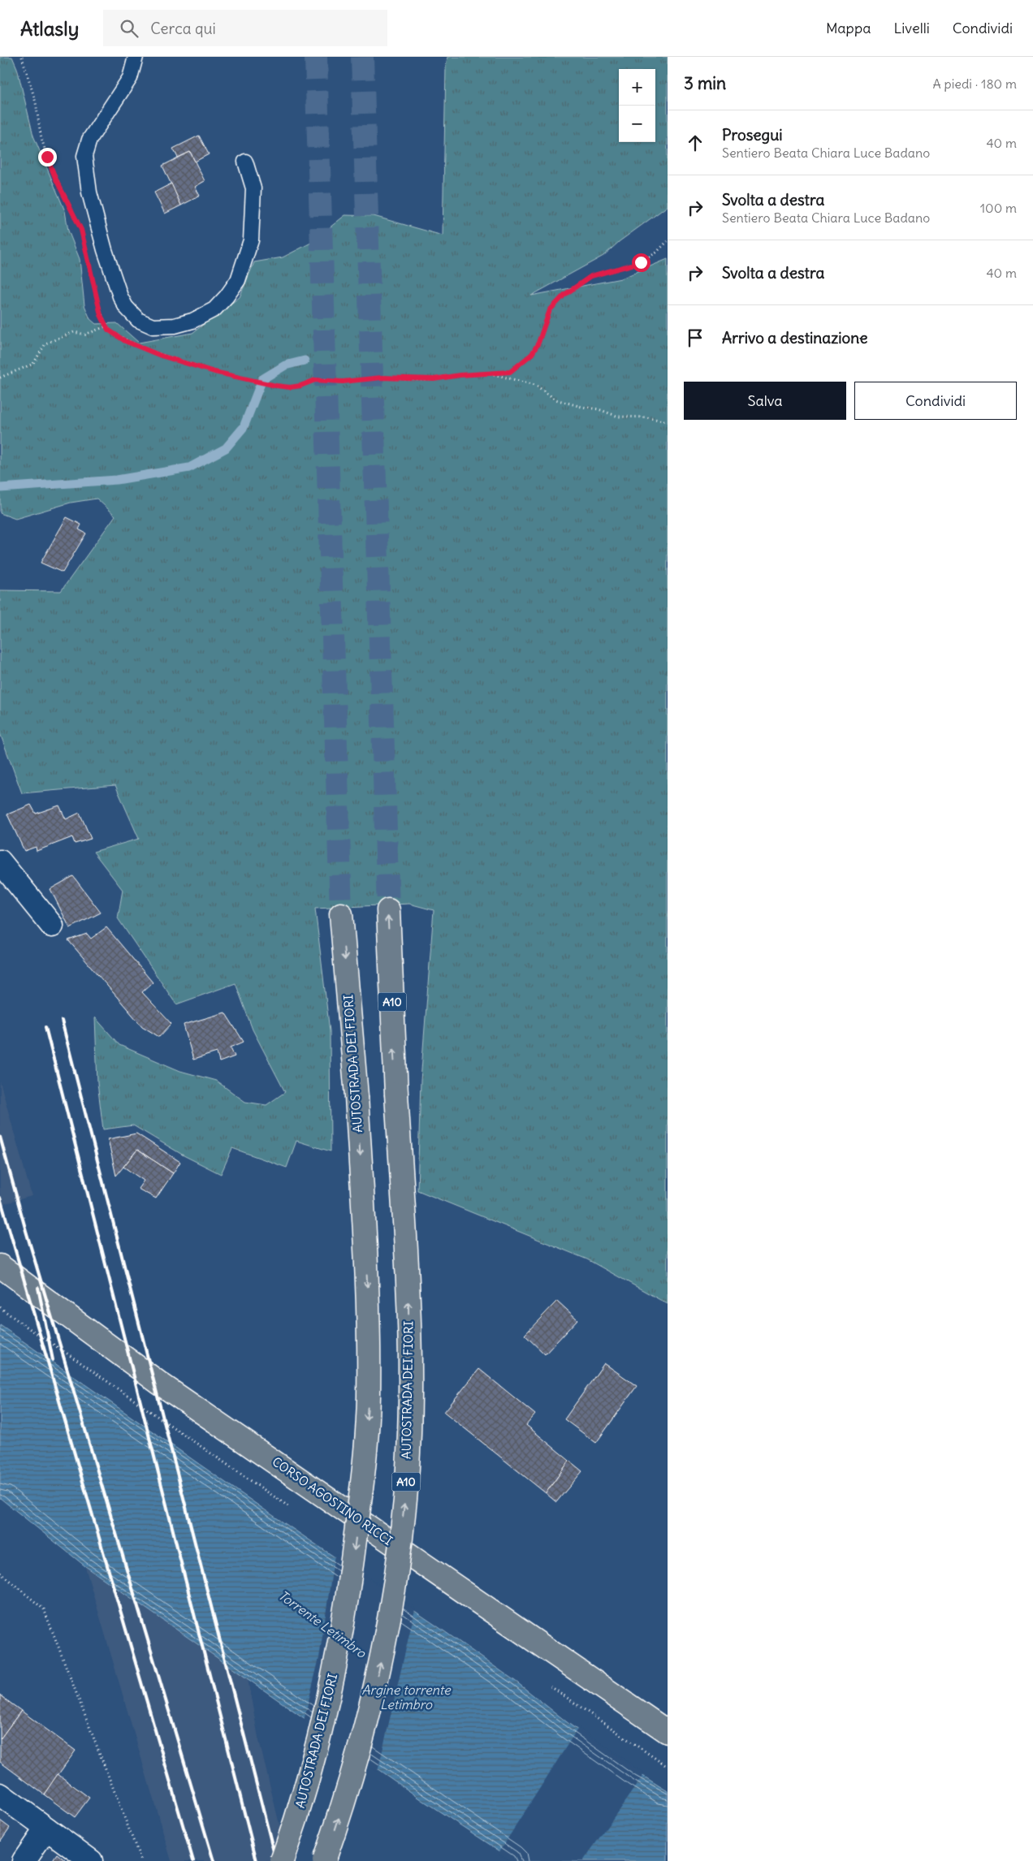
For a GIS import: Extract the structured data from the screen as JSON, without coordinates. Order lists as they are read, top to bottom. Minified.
{"streets":{"main road":["A10","AUTOSTRADA DEI FIORI","CORSO AGOSTINO RICCI"]},"water":["Torrente Letimbro","Argine torrente Letimbro"],"page":{"header":"Atlasly","search":"Cerca qui","nav":["Mappa","Livelli","Condividi"],"heading":["3 min","A piedi · 180 m"],"map_buttons":["+","−"],"list":[["Prosegui","Sentiero Beata Chiara Luce Badano","40 m"],["Svolta a destra","Sentiero Beata Chiara Luce Badano","100 m"],["Svolta a destra","40 m"],"Arrivo a destinazione"],"buttons":["Salva","Condividi"]}}
